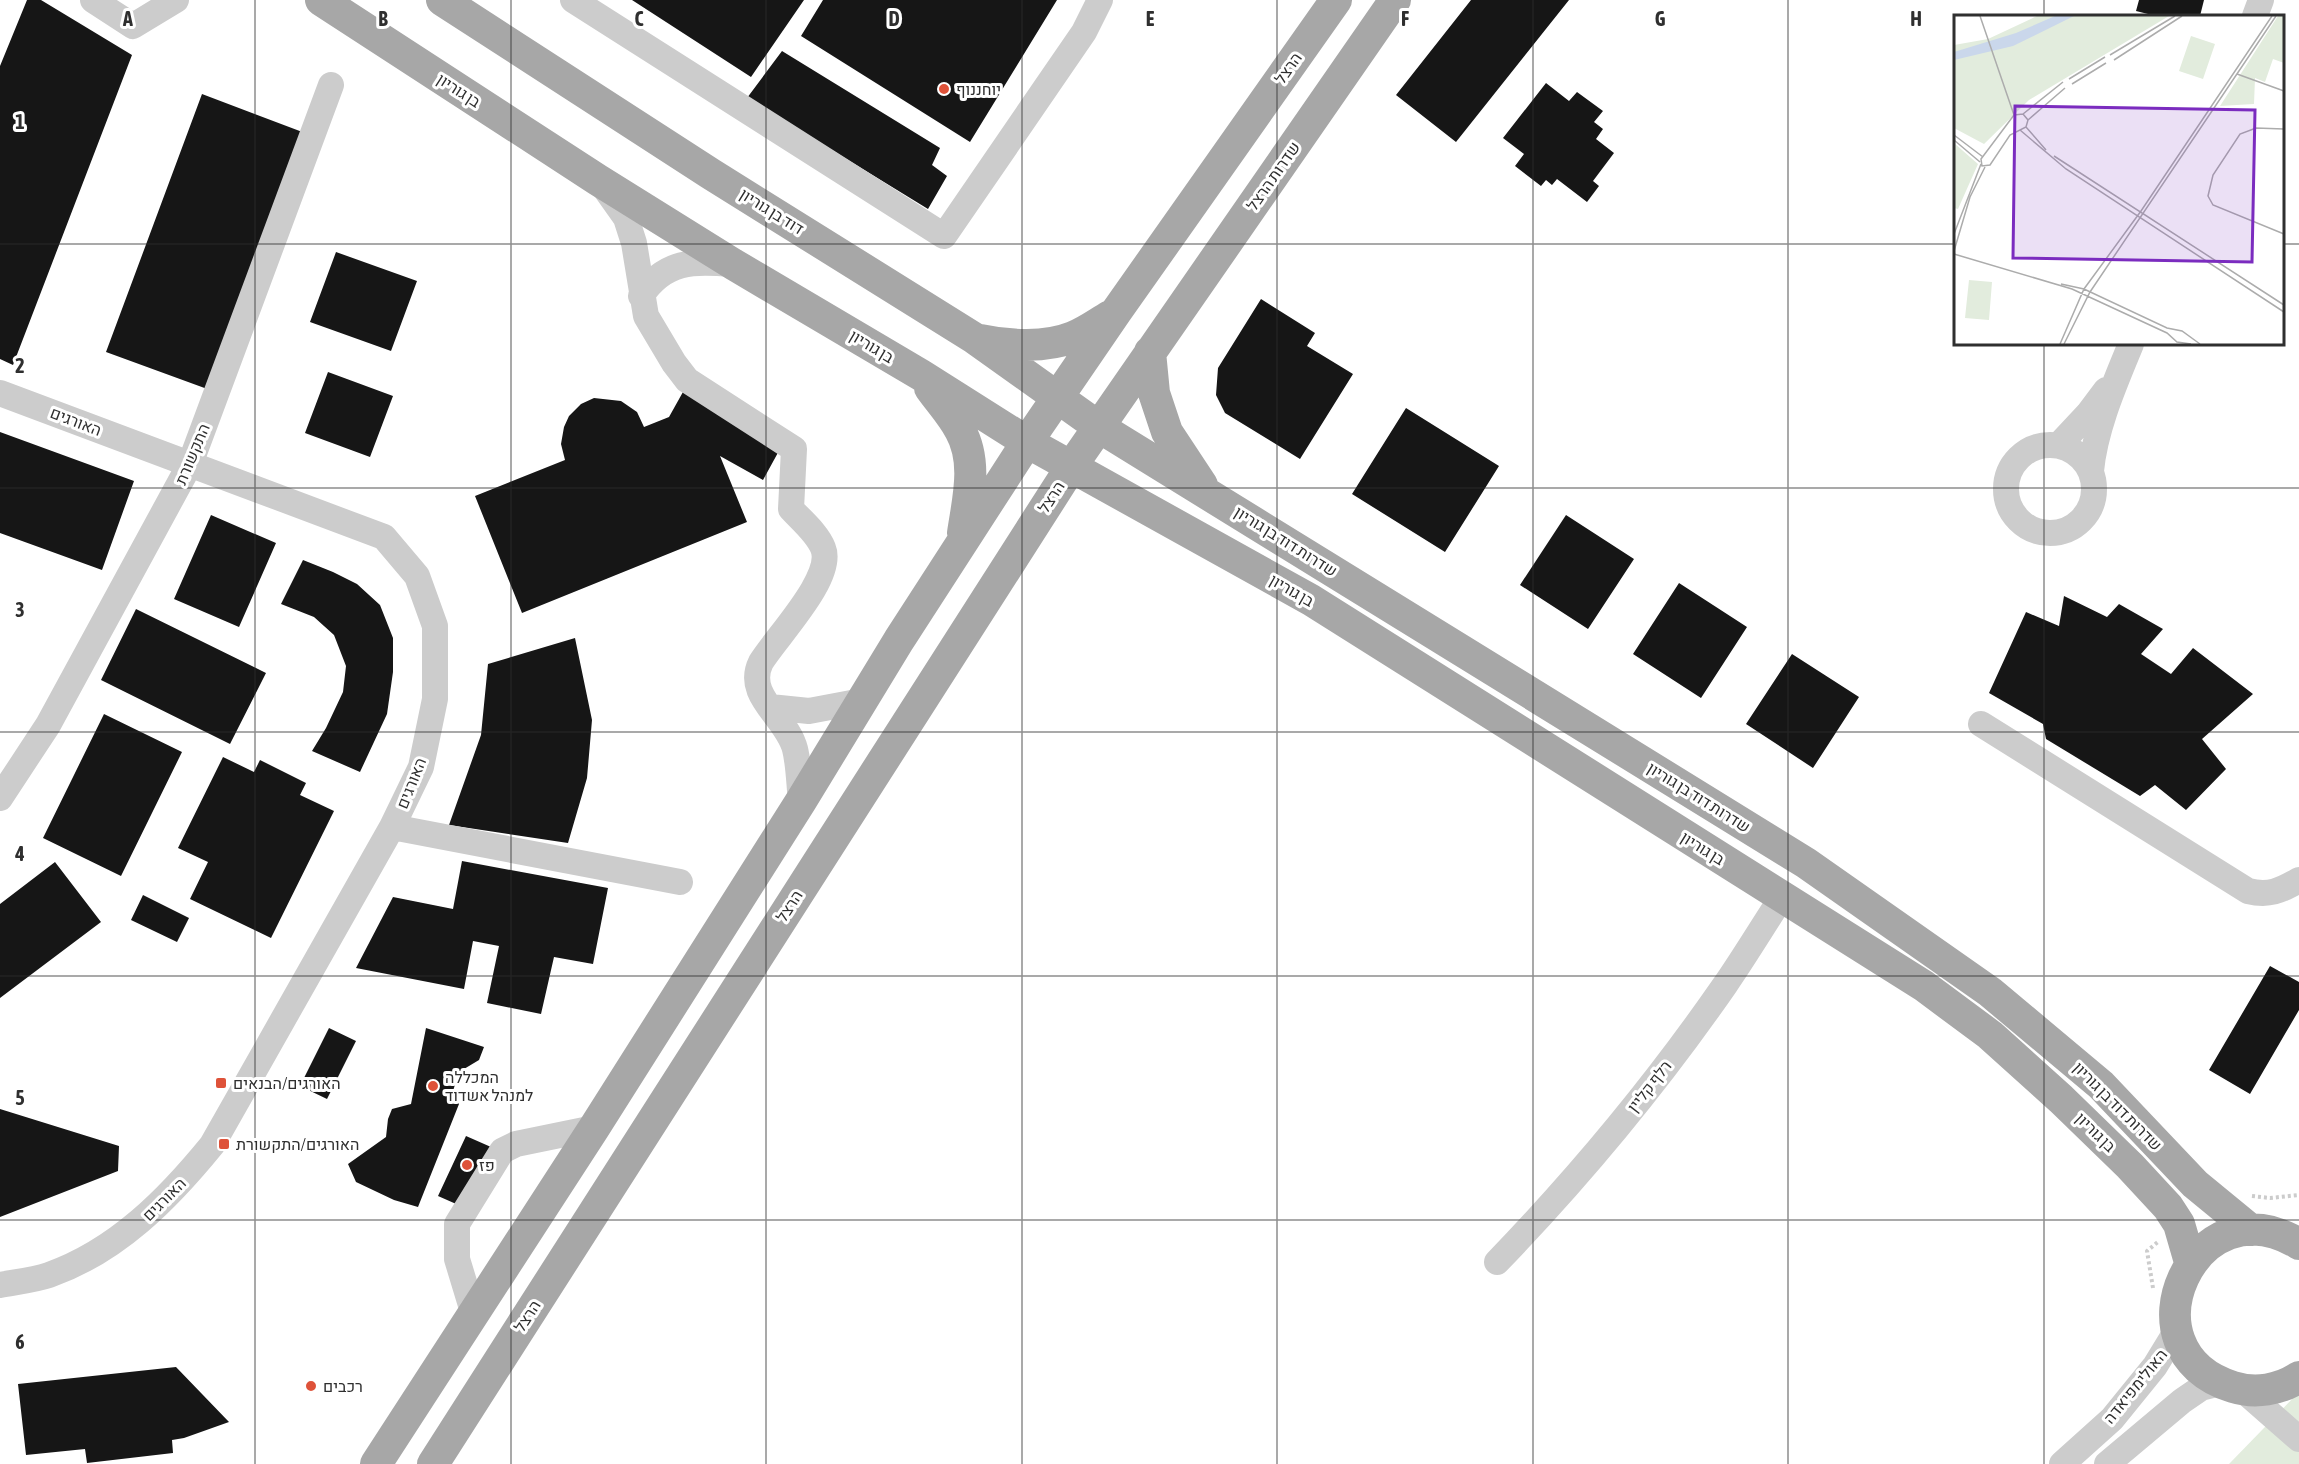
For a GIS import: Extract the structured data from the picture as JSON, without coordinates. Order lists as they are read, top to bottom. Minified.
{"streets":{"main road":["הרצל","בן גוריון","שדרות הרצל","דוד בן גוריון","שדרות דוד בן גוריון"],"street":["האורגים","התקשורת","רלף קליין","האולימפיאדה"]},"crossings":[["הרצל","בן גוריון"],["הרצל","שדרות הרצל"],["הרצל","דוד בן גוריון"],["הרצל","שדרות דוד בן גוריון"],["בן גוריון","רלף קליין"],["דוד בן גוריון","שדרות דוד בן גוריון"],["האורגים","התקשורת"]],"places":{"other":["יוחננוף","המכללה למנהל אשדוד","פז","רכבים"],"transit":["האורגים/הבנאים","האורגים/התקשורת"]},"grid":{"columns":["A","B","C","D","E","F","G","H"],"rows":["1","2","3","4","5","6"]}}
